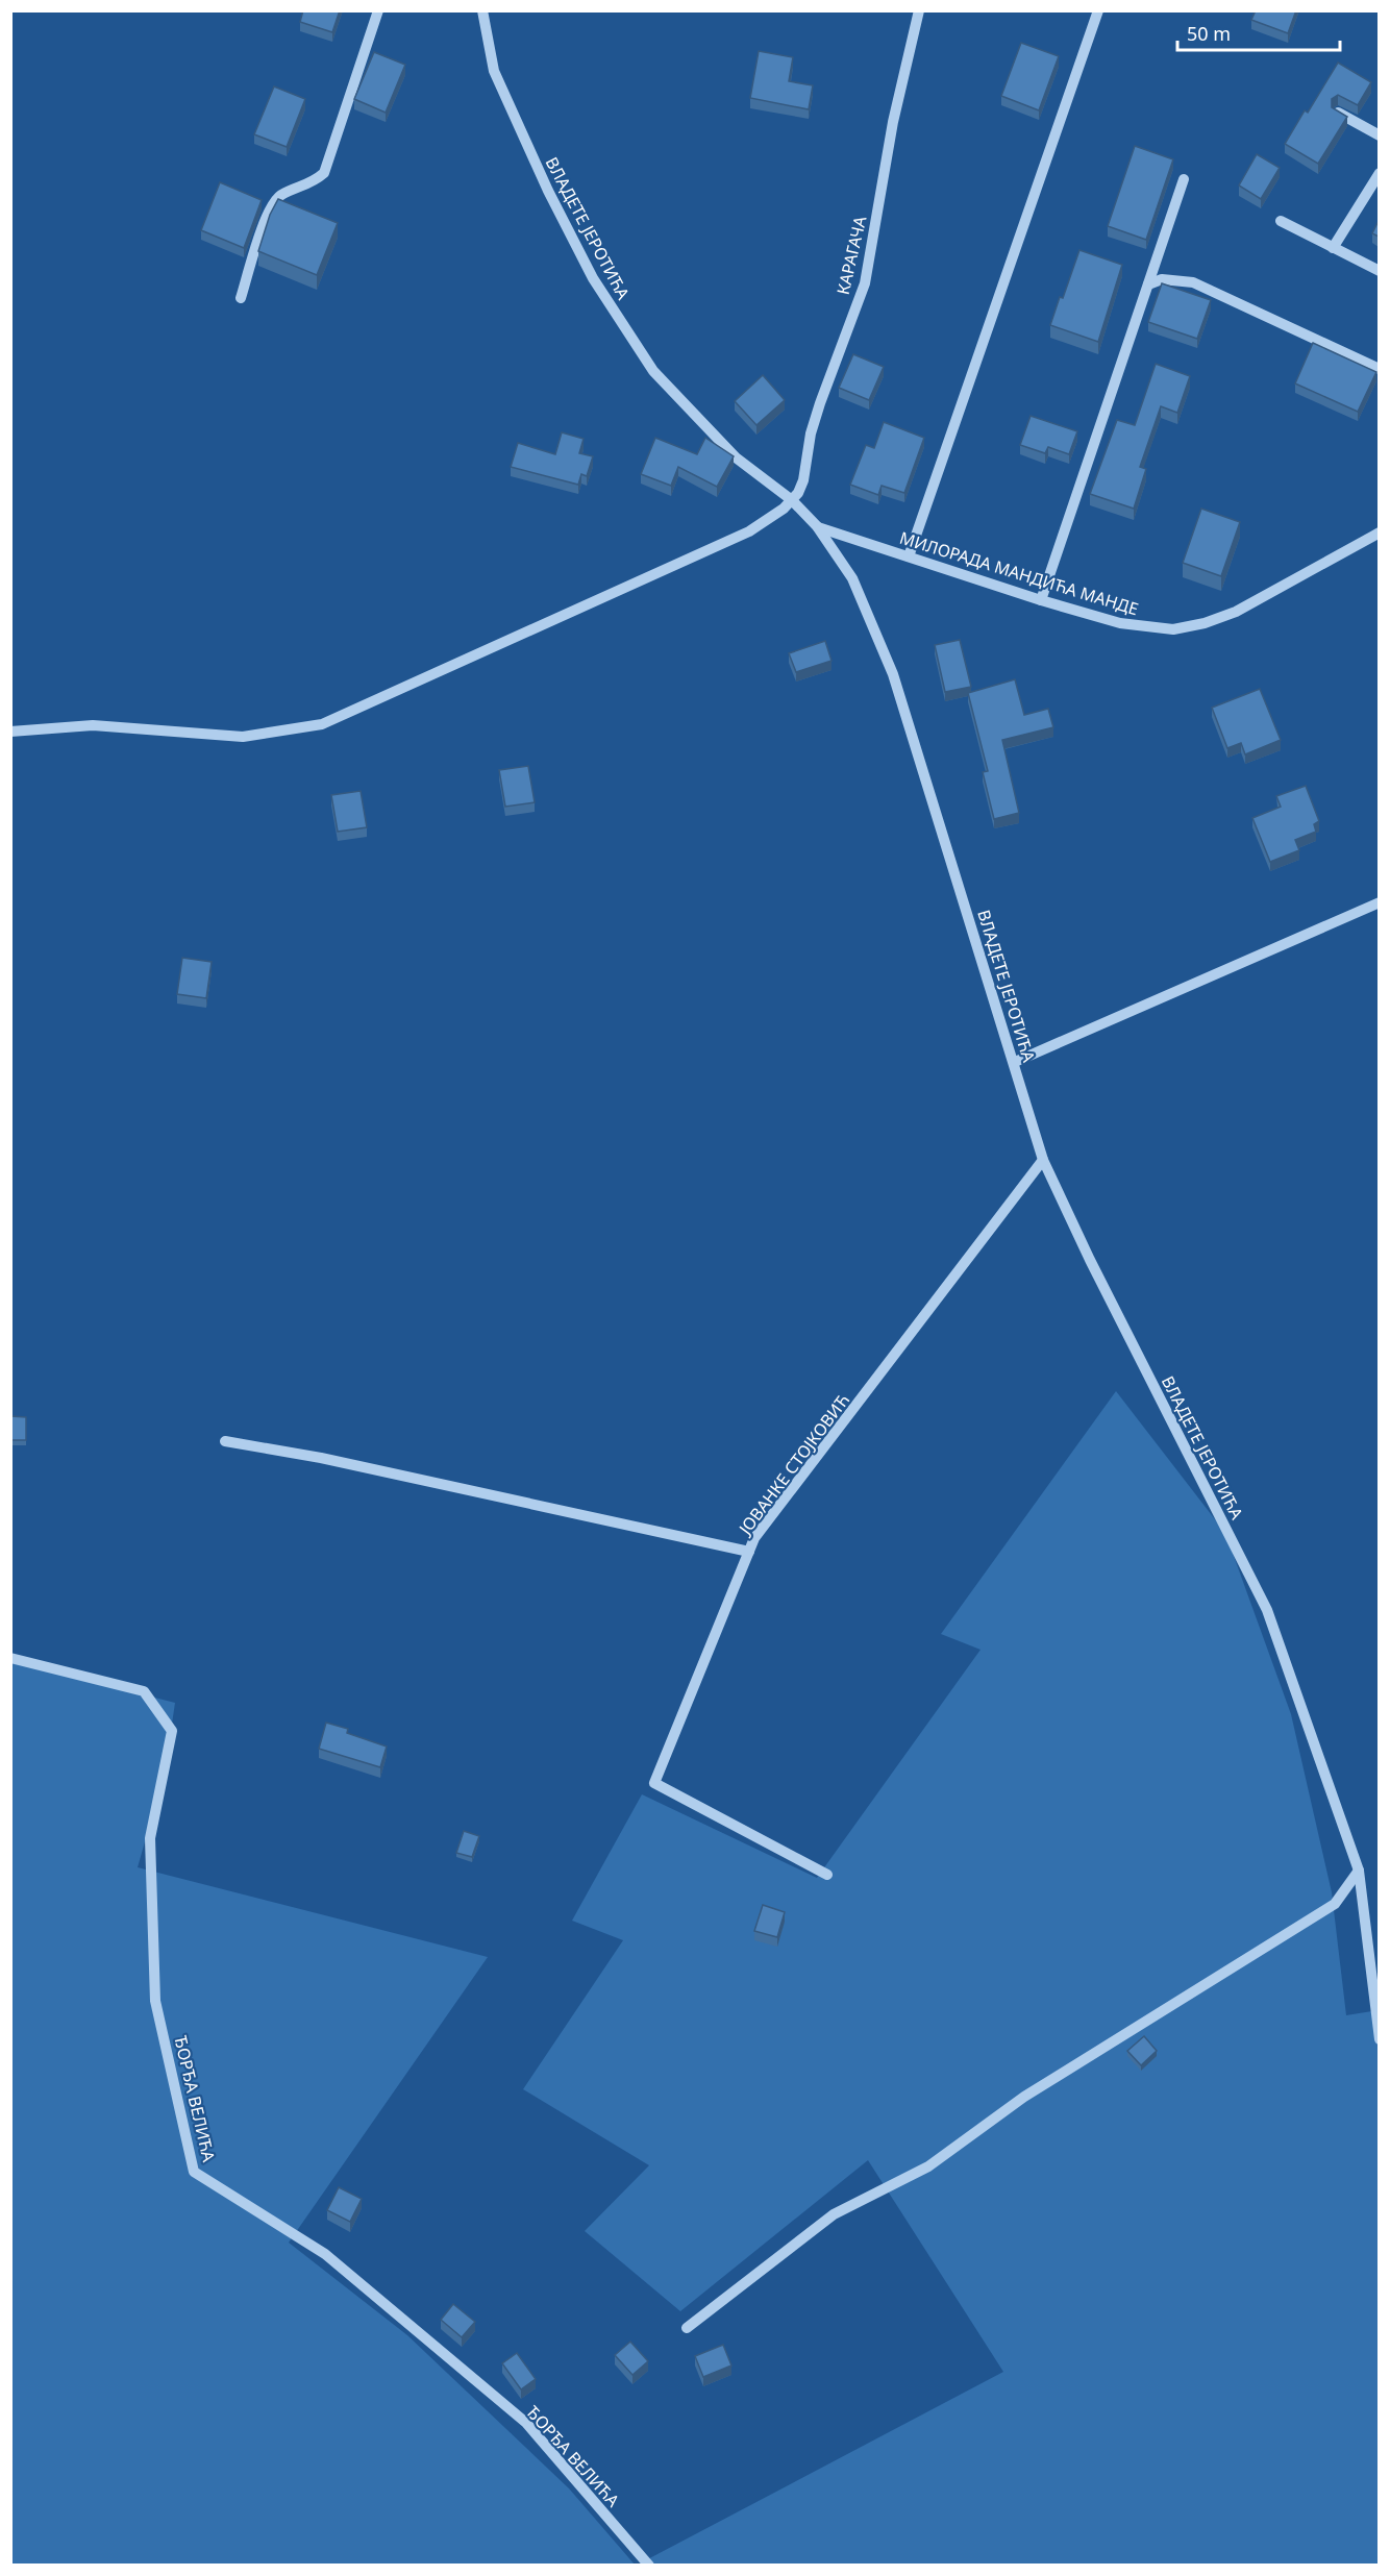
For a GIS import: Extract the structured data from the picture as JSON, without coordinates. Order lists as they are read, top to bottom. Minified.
{"streets":{"street":["ВЛАДЕТЕ ЈЕРОТИЋА","КАРАГАЧА","МИЛОРАДА МАНДИЋА МАНДЕ","ЈОВАНКЕ СТОЈКОВИЋ","ЂОРЂА ВЕЛИЋА"]},"crossings":[["ВЛАДЕТЕ ЈЕРОТИЋА","КАРАГАЧА"],["ВЛАДЕТЕ ЈЕРОТИЋА","МИЛОРАДА МАНДИЋА МАНДЕ"],["ВЛАДЕТЕ ЈЕРОТИЋА","ЈОВАНКЕ СТОЈКОВИЋ"]],"scale_bar":"50 m"}
